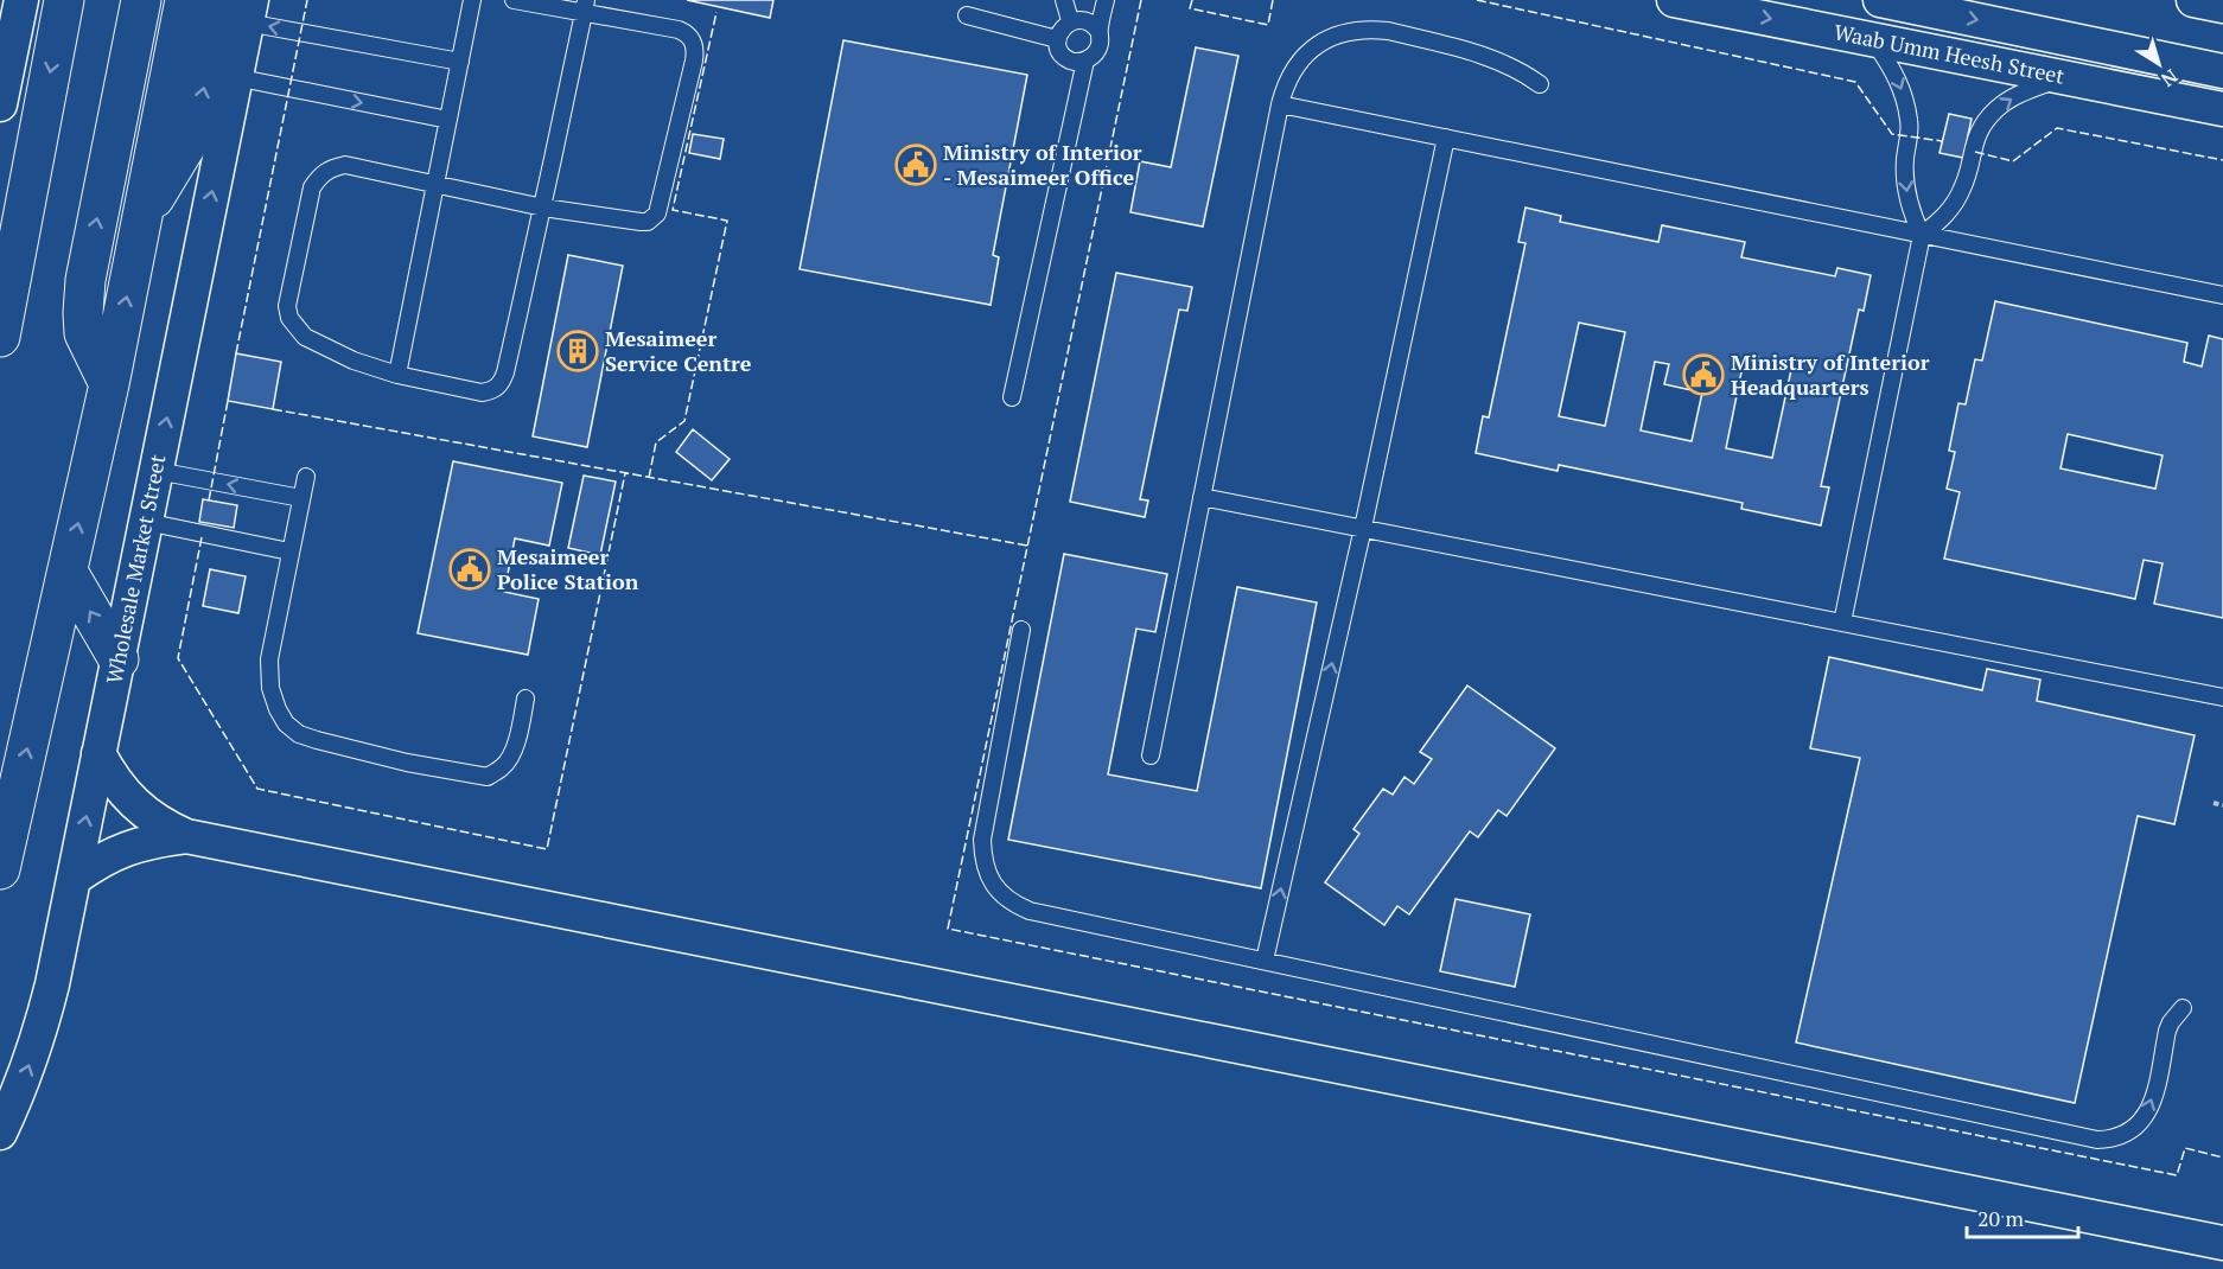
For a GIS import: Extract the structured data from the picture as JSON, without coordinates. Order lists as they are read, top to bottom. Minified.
{"streets":{"street":["Waab Umm Heesh Street","Wholesale Market Street"]},"one_way":["Wholesale Market Street"],"places":{"public building":["Ministry of Interior - Mesaimeer Office","Ministry of Interior Headquarters","Mesaimeer Police Station"],"building":["Mesaimeer Service Centre"]},"scale_bar":"20 m","north":"bottom right"}
